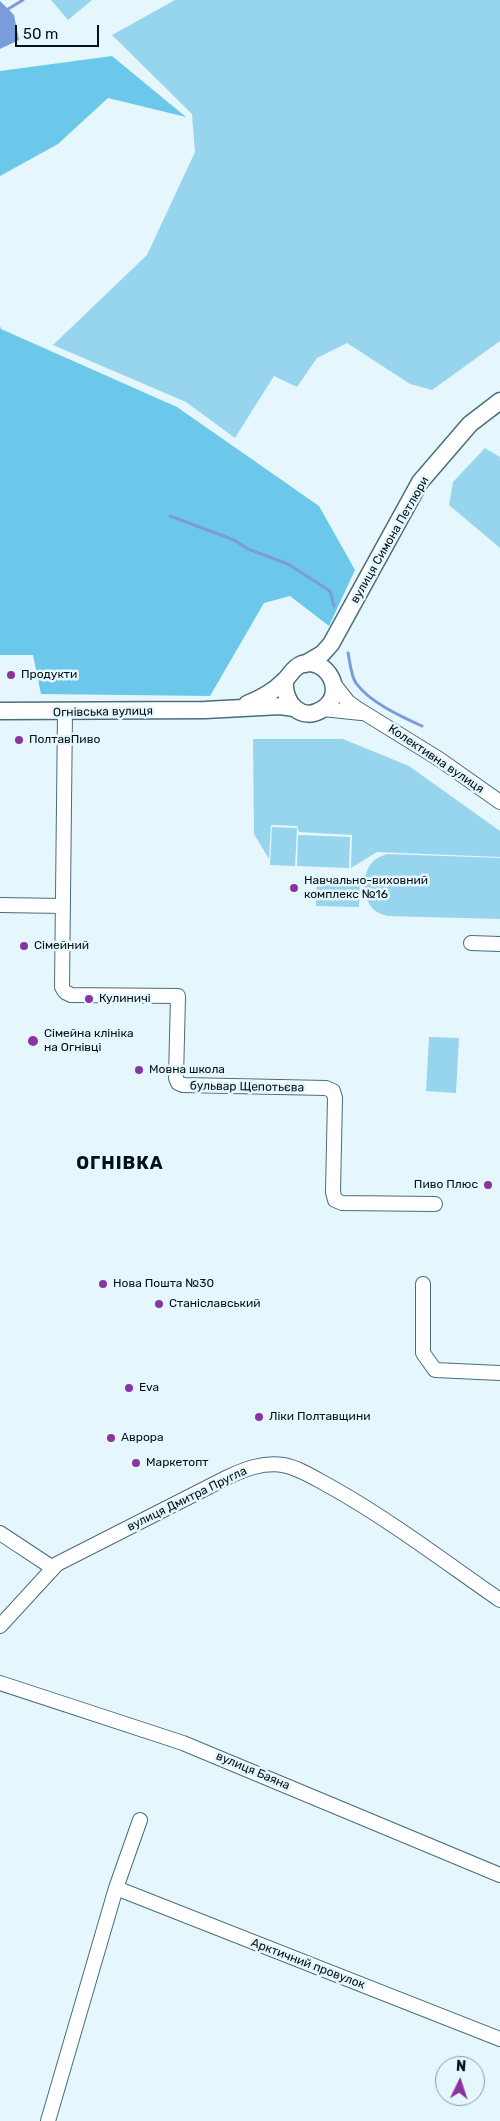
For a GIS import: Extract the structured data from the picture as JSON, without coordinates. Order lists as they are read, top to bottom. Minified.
{"streets":{"street":["вулиця Симона Петлюри","Огнівська вулиця","Колективна вулиця","бульвар Щепотьєва","вулиця Дмитра Пругла","вулиця Баяна","Арктичний провулок"]},"crossings":[["вулиця Симона Петлюри","Огнівська вулиця"],["вулиця Симона Петлюри","Колективна вулиця"],["Огнівська вулиця","Колективна вулиця"],["Огнівська вулиця","бульвар Щепотьєва"]],"districts":["ОГНІВКА"],"places":["Продукти","ПолтавПиво","Навчально-виховний комплекс №16","Сімейний","Кулиничі","Сімейна клініка на Огнівці","Мовна школа","Пиво Плюс","Нова Пошта №30","Станіславський","Eva","Ліки Полтавщини","Аврора","Маркетопт"],"scale_bar":"50 m","north":"top"}
